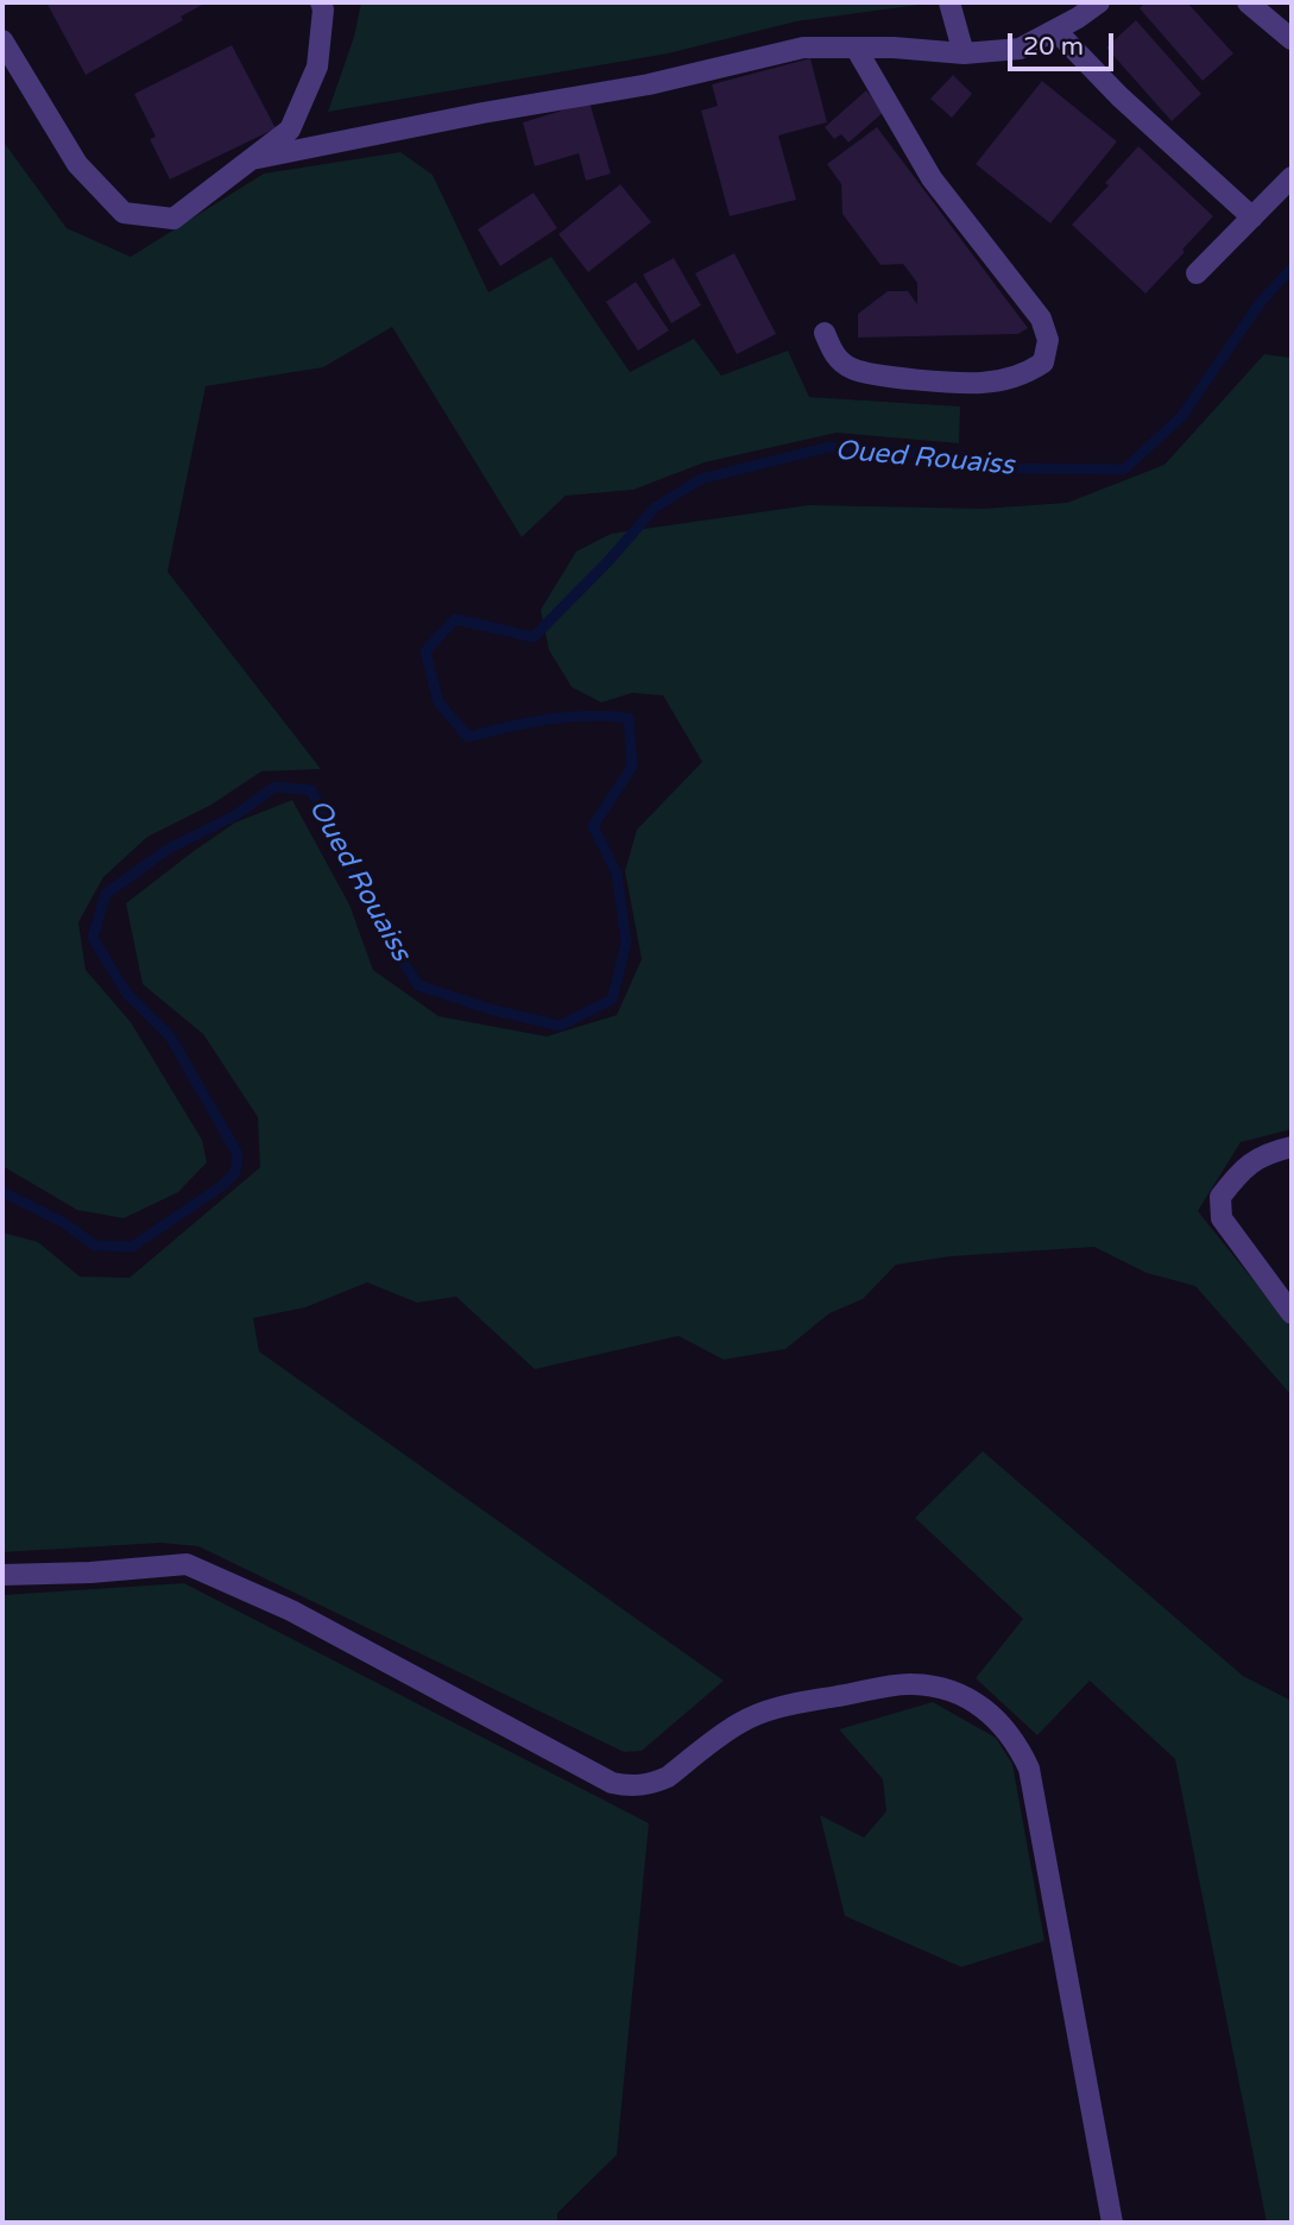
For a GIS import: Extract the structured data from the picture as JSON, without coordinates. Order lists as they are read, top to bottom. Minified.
{"water":["Oued Rouaiss"],"scale_bar":"20 m"}
